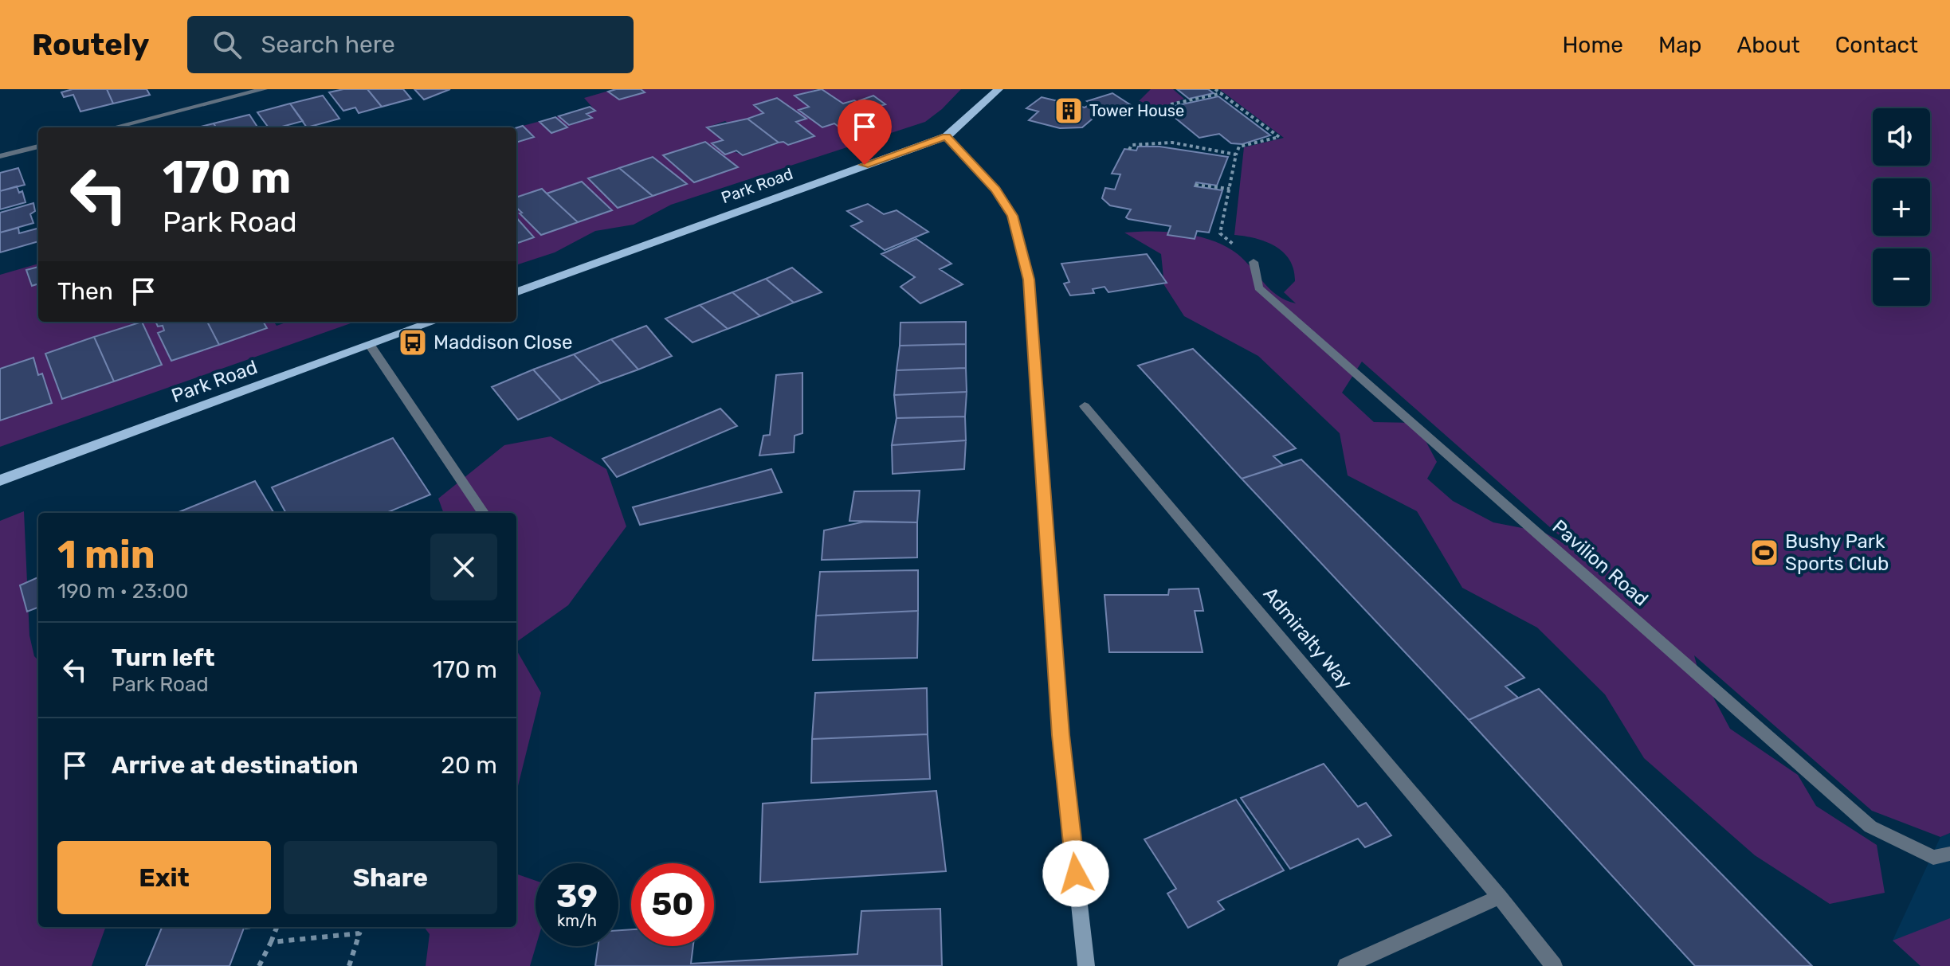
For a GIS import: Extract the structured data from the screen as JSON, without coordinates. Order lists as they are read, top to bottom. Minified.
{"streets":{"main road":["Park Road"],"street":["Pavilion Road","Admiralty Way"]},"places":{"building":["Tower House"],"bus stop":["Maddison Close"],"sports":["Bushy Park Sports Club"]},"page":{"header":"Routely","search":"Search here","nav":["Home","Map","About","Contact"],"map_buttons":["+","−"],"turn":["170 m","Park Road"],"then":"Then","heading":["1 min","190 m · 23:00"],"list":[{"name":"Turn left","note":"Park Road","value":"170 m"},{"name":"Arrive at destination","value":"20 m"}],"buttons":["Exit","Share"],"speed":"39 km/h","limit":"50"}}
